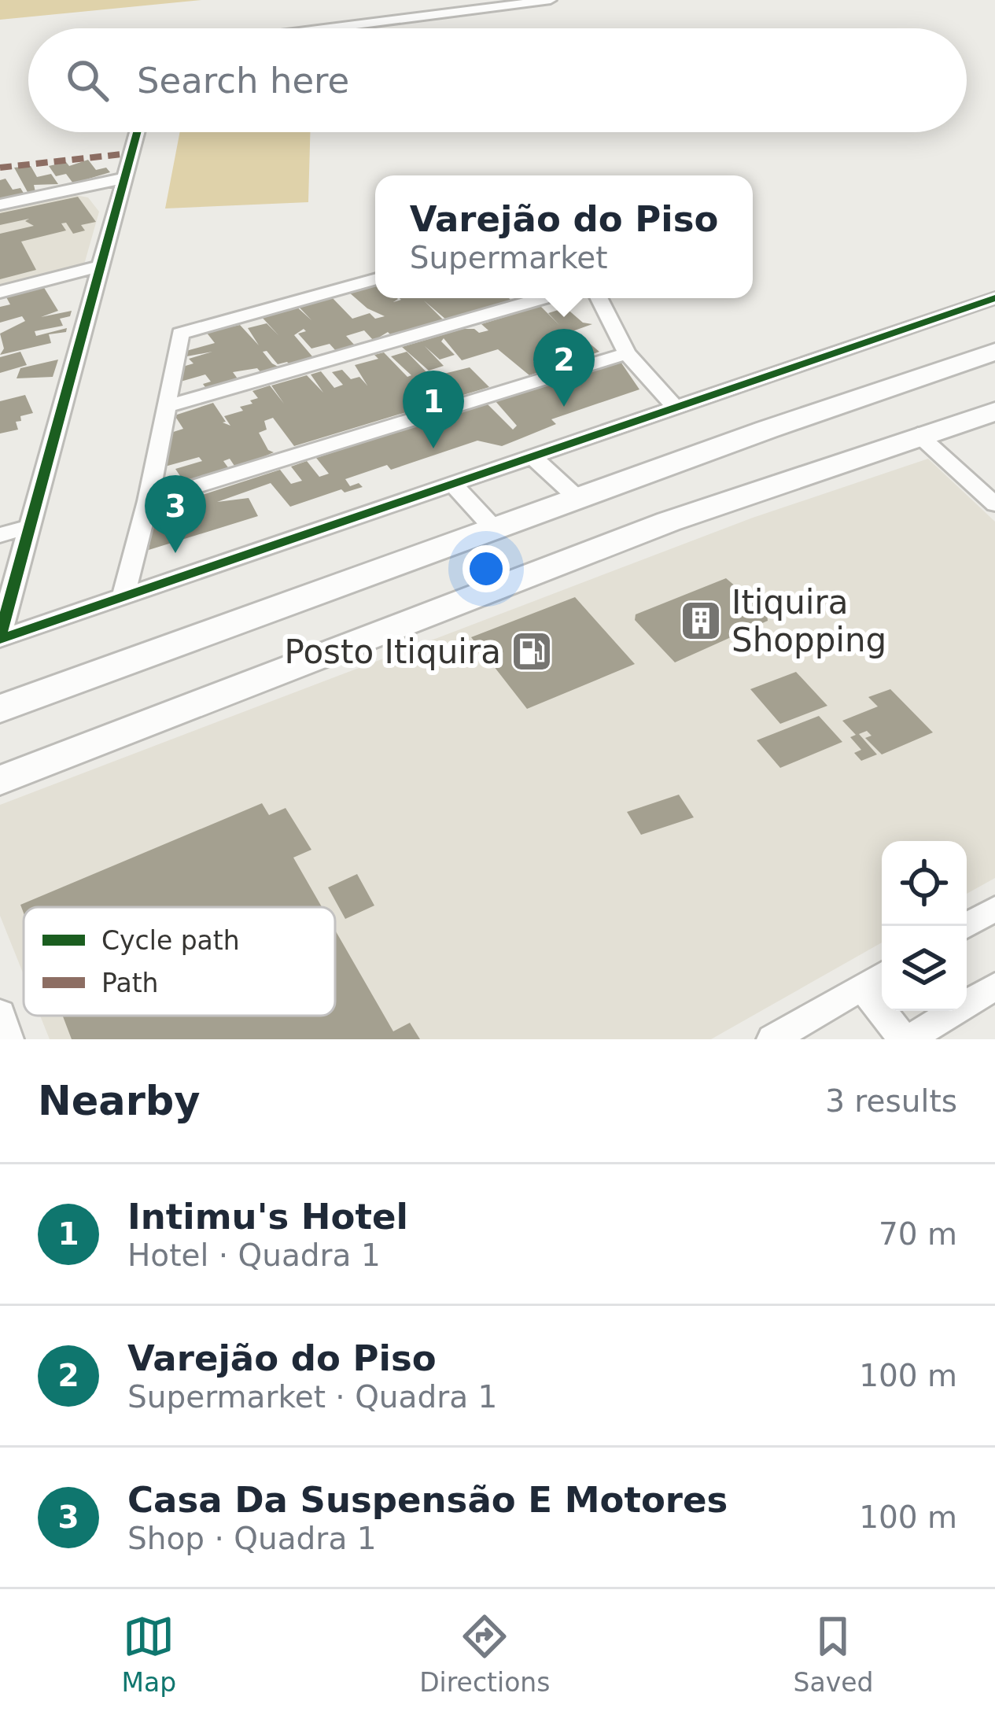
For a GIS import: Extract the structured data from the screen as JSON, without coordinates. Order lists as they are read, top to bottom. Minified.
{"places":{"building":["Itiquira Shopping"],"fuel station":["Posto Itiquira"]},"legend":["Cycle path","Path"],"page":{"search":"Search here","popup":["Varejão do Piso","Supermarket"],"pins":["2","1","3"],"heading":["Nearby","3 results"],"list":[{"mark":"1","name":"Intimu's Hotel","note":"Hotel · Quadra 1","value":"70 m"},{"mark":"2","name":"Varejão do Piso","note":"Supermarket · Quadra 1","value":"100 m"},{"mark":"3","name":"Casa Da Suspensão E Motores","note":"Shop · Quadra 1","value":"100 m"}],"nav":["Map","Directions","Saved"]}}
